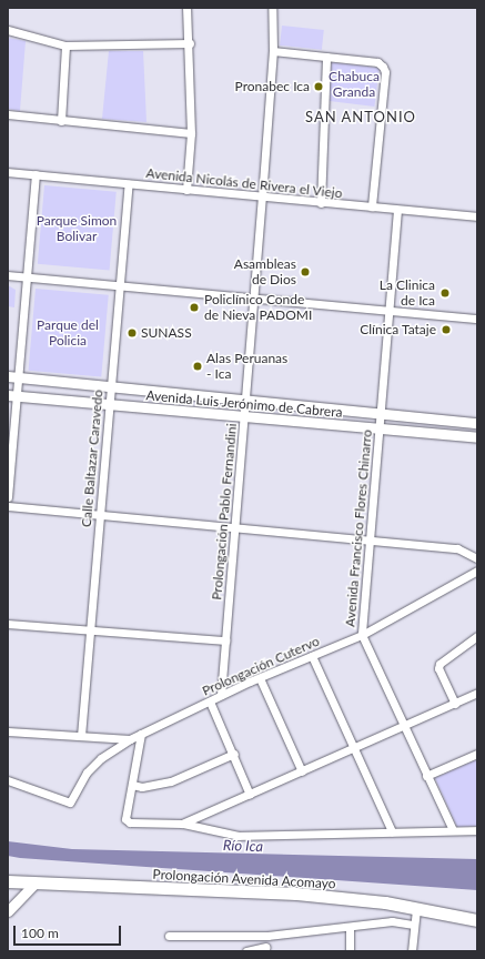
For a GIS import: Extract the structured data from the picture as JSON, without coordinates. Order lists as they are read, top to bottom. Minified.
{"streets":{"main road":["Prolongación Avenida Acomayo"],"street":["Avenida Nicolás de Rivera el Viejo","Avenida Luis Jerónimo de Cabrera","Calle Baltazar Caravedo","Prolongación Pablo Fernandini","Avenida Francisco Flores Chinarro","Prolongación Cutervo"]},"crossings":[["Avenida Nicolás de Rivera el Viejo","Calle Baltazar Caravedo"],["Avenida Nicolás de Rivera el Viejo","Prolongación Pablo Fernandini"],["Avenida Nicolás de Rivera el Viejo","Avenida Francisco Flores Chinarro"],["Avenida Luis Jerónimo de Cabrera","Calle Baltazar Caravedo"],["Avenida Luis Jerónimo de Cabrera","Prolongación Pablo Fernandini"],["Avenida Luis Jerónimo de Cabrera","Avenida Francisco Flores Chinarro"],["Prolongación Pablo Fernandini","Prolongación Cutervo"],["Avenida Francisco Flores Chinarro","Prolongación Cutervo"]],"districts":["SAN ANTONIO"],"water":["Río Ica"],"parks":["Chabuca Granda","Parque Simon Bolivar","Parque del Policia"],"places":["Pronabec Ica","Asambleas de Dios","La Clinica de Ica","Policlínico Conde de Nieva PADOMI","Clínica Tataje","SUNASS","Alas Peruanas - Ica"],"scale_bar":"100 m"}
